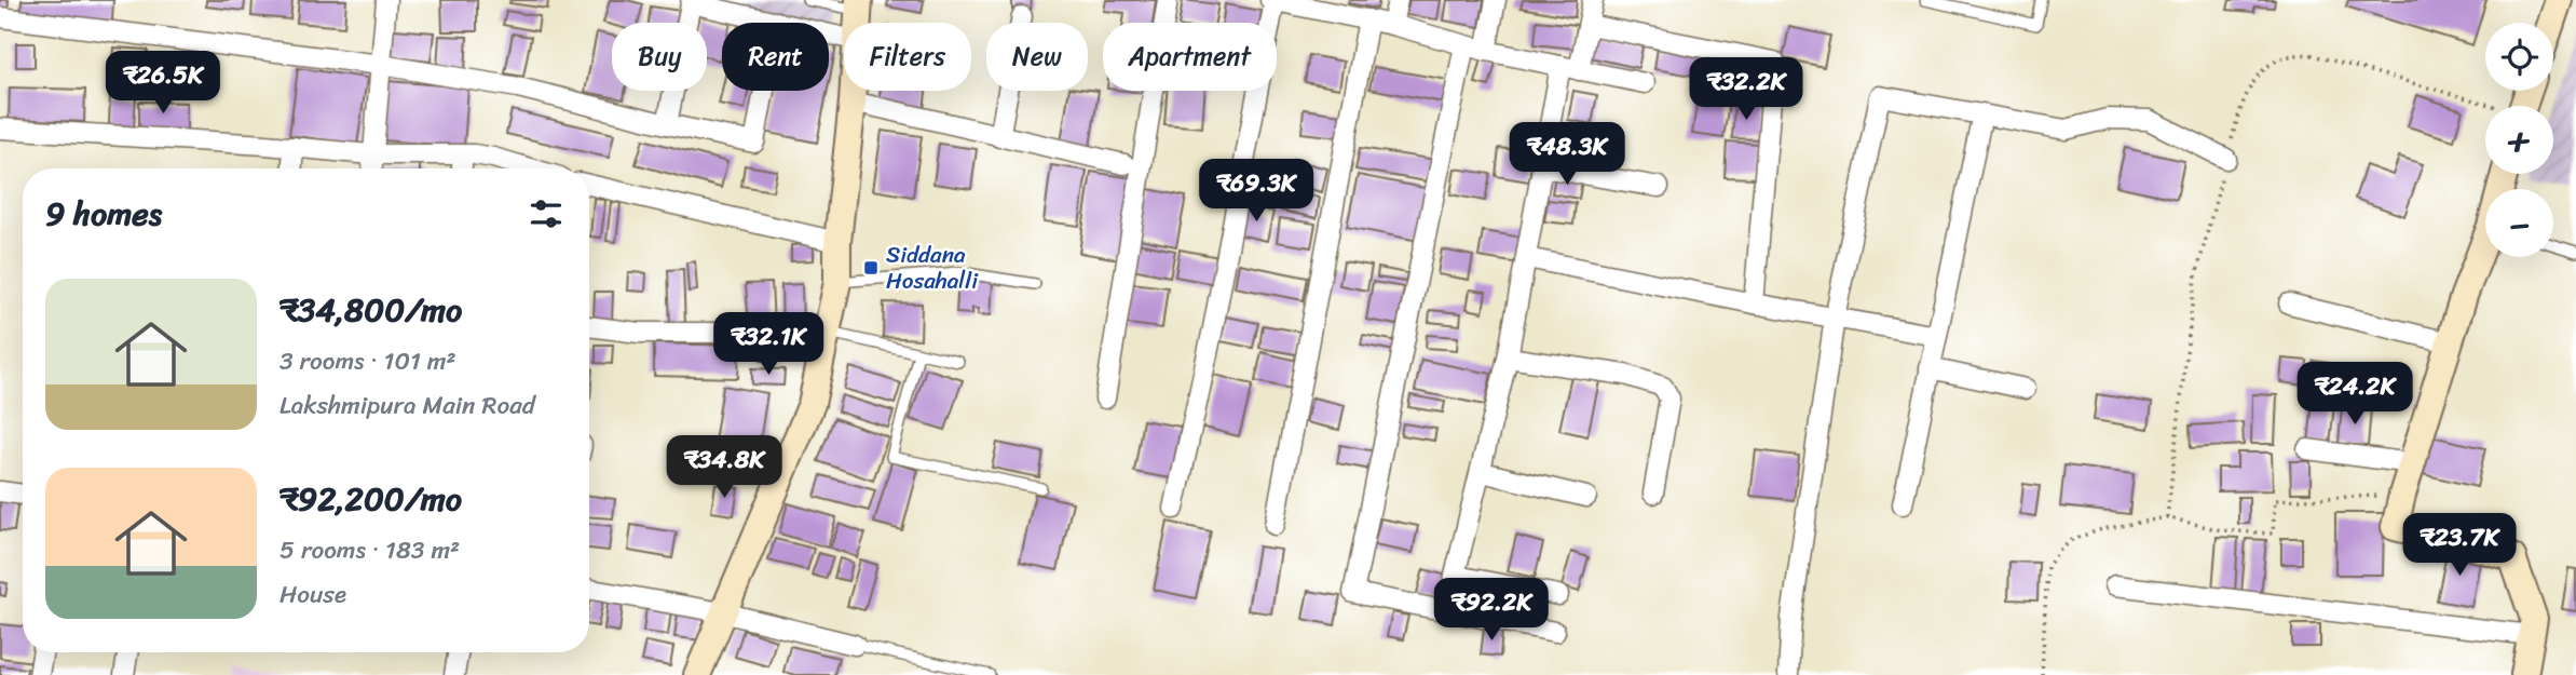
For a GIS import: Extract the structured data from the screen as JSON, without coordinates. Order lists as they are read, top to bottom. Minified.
{"places":{"transit":["Siddana Hosahalli"]},"page":{"map_buttons":["+","−"],"chip":["Buy","Rent","Filters","New","Apartment"],"price":["₹26.5K","₹32.2K","₹48.3K","₹69.3K","₹32.1K","₹24.2K","₹34.8K","₹23.7K","₹92.2K"],"heading":"9 homes","list":[{"name":"₹34,800/mo","note":"3 rooms · 101 m² · Lakshmipura Main Road"},{"name":"₹92,200/mo","note":"5 rooms · 183 m² · House"}]}}
